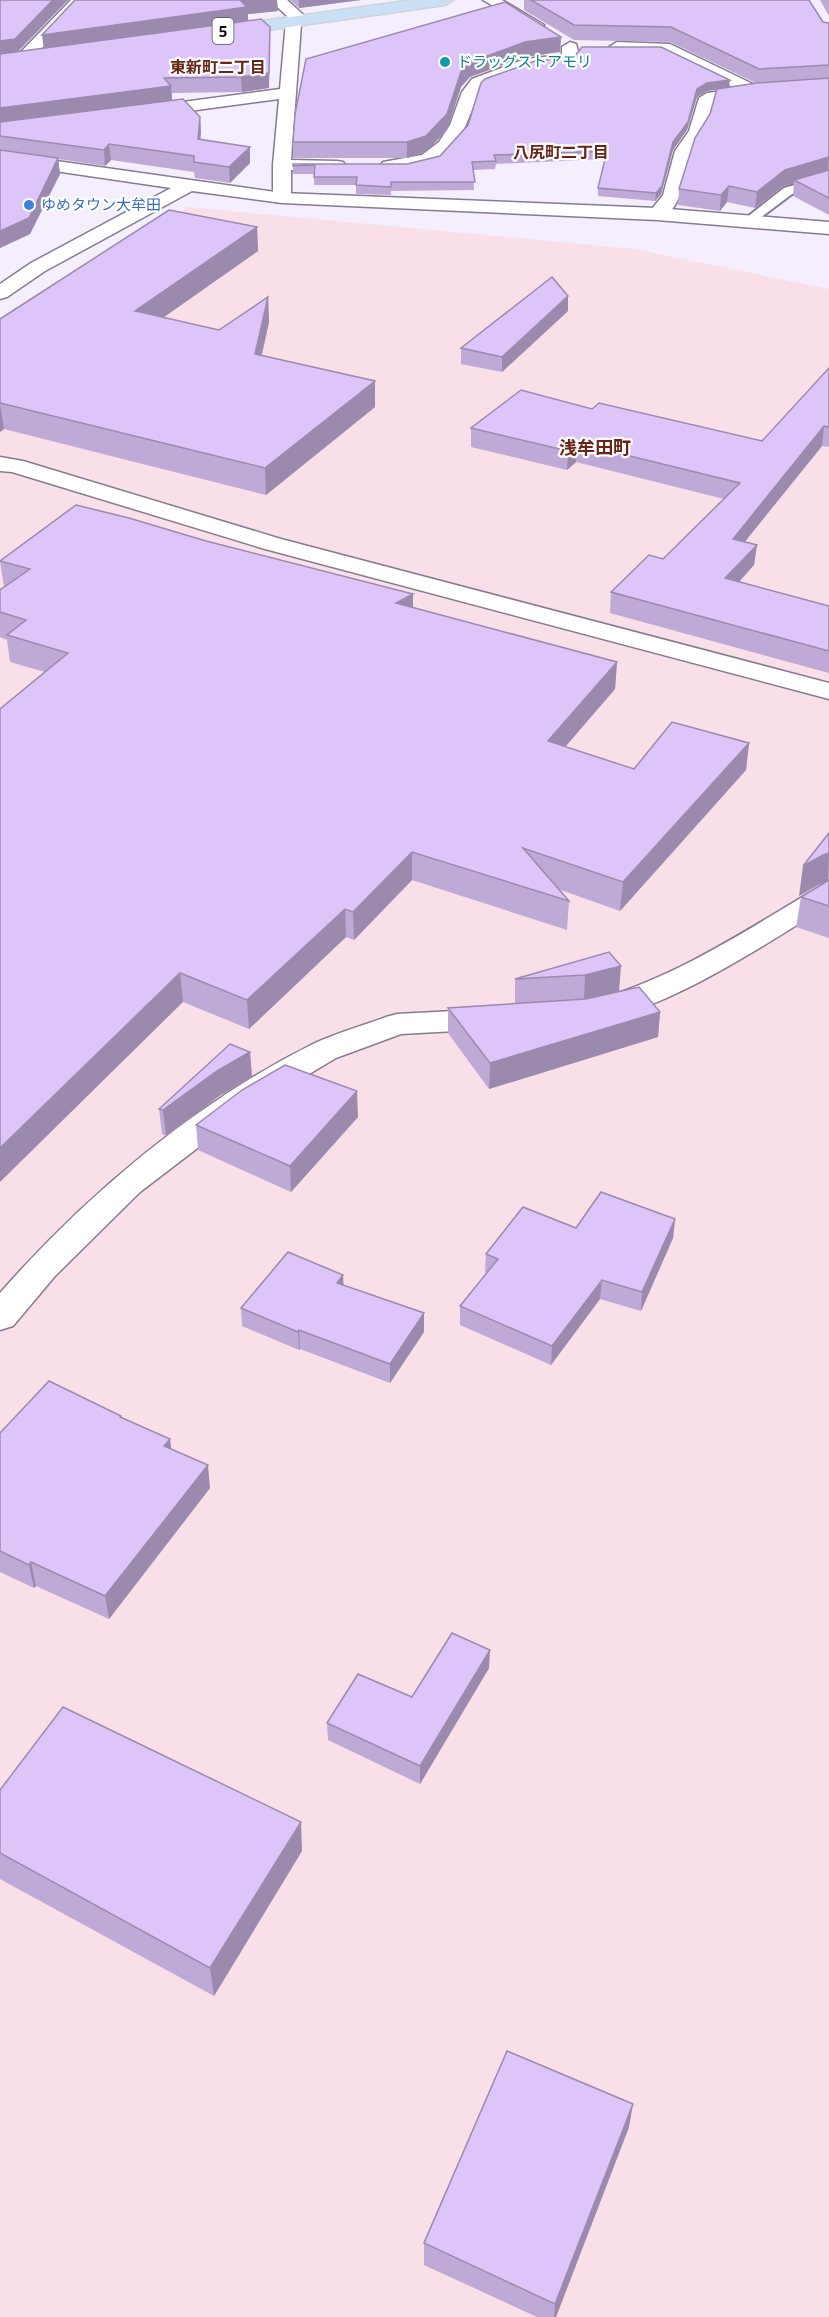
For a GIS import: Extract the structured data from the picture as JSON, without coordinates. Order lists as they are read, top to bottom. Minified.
{"streets":{"main road":["5"]},"districts":["東新町二丁目","八尻町二丁目","浅牟田町"],"places":["ドラッグストアモリ","ゆめタウン大牟田"]}
